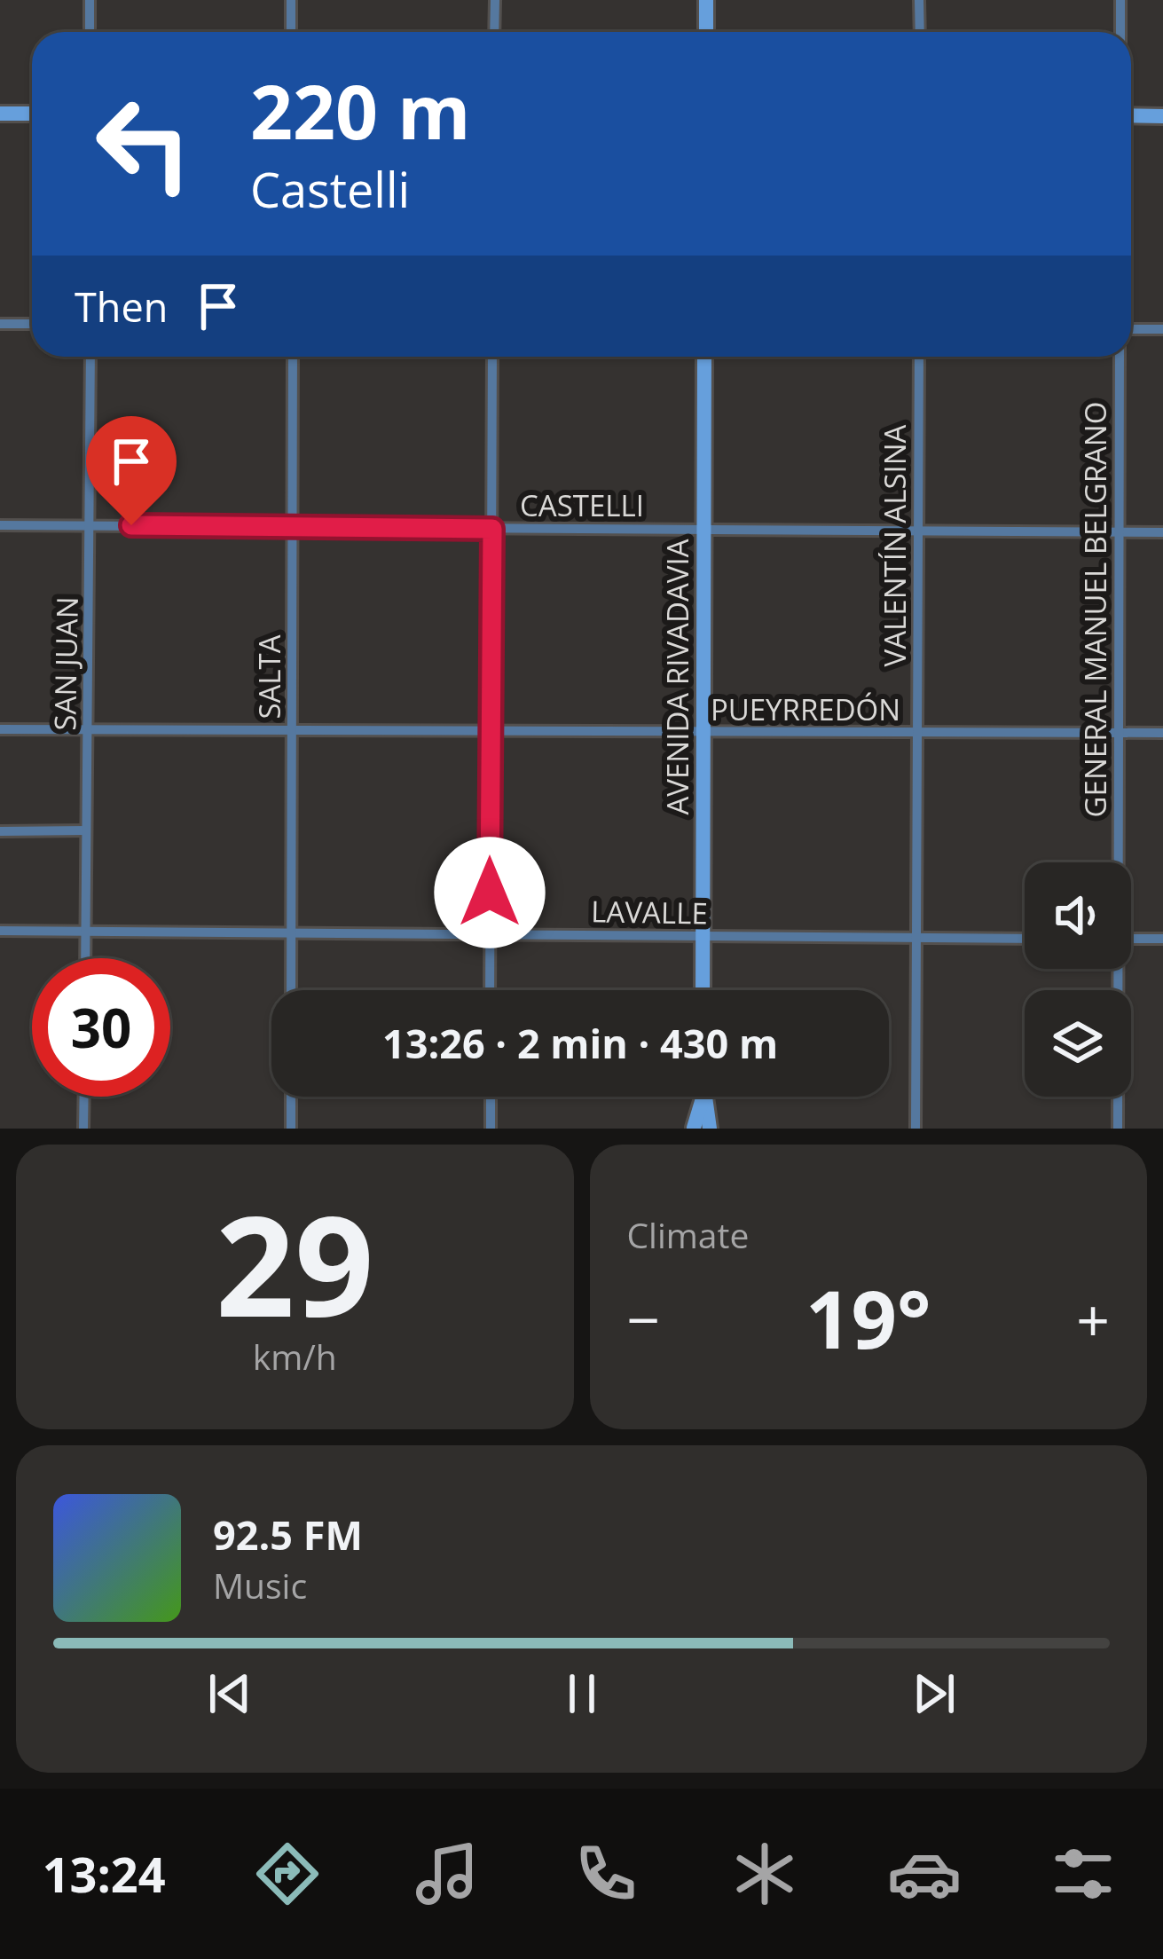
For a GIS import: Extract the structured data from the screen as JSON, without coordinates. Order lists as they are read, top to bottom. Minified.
{"streets":{"main road":["AVENIDA RIVADAVIA"],"street":["CASTELLI","VALENTÍN ALSINA","GENERAL MANUEL BELGRANO","SAN JUAN","SALTA","PUEYRREDÓN","LAVALLE"]},"crossings":[["CASTELLI","VALENTÍN ALSINA"],["CASTELLI","GENERAL MANUEL BELGRANO"],["CASTELLI","SAN JUAN"],["CASTELLI","SALTA"],["CASTELLI","AVENIDA RIVADAVIA"],["VALENTÍN ALSINA","PUEYRREDÓN"],["VALENTÍN ALSINA","LAVALLE"],["GENERAL MANUEL BELGRANO","PUEYRREDÓN"],["SAN JUAN","PUEYRREDÓN"],["SAN JUAN","LAVALLE"],["SALTA","PUEYRREDÓN"],["SALTA","LAVALLE"],["AVENIDA RIVADAVIA","PUEYRREDÓN"],["AVENIDA RIVADAVIA","LAVALLE"]],"page":{"turn":["220 m","Castelli"],"then":"Then","limit":"30","trip":"13:26 · 2 min · 430 m","tile":[["29","km/h"],"Climate"],"heat":["−","19°","+"],"song":["92.5 FM","Music"],"tabs":"13:24"}}
